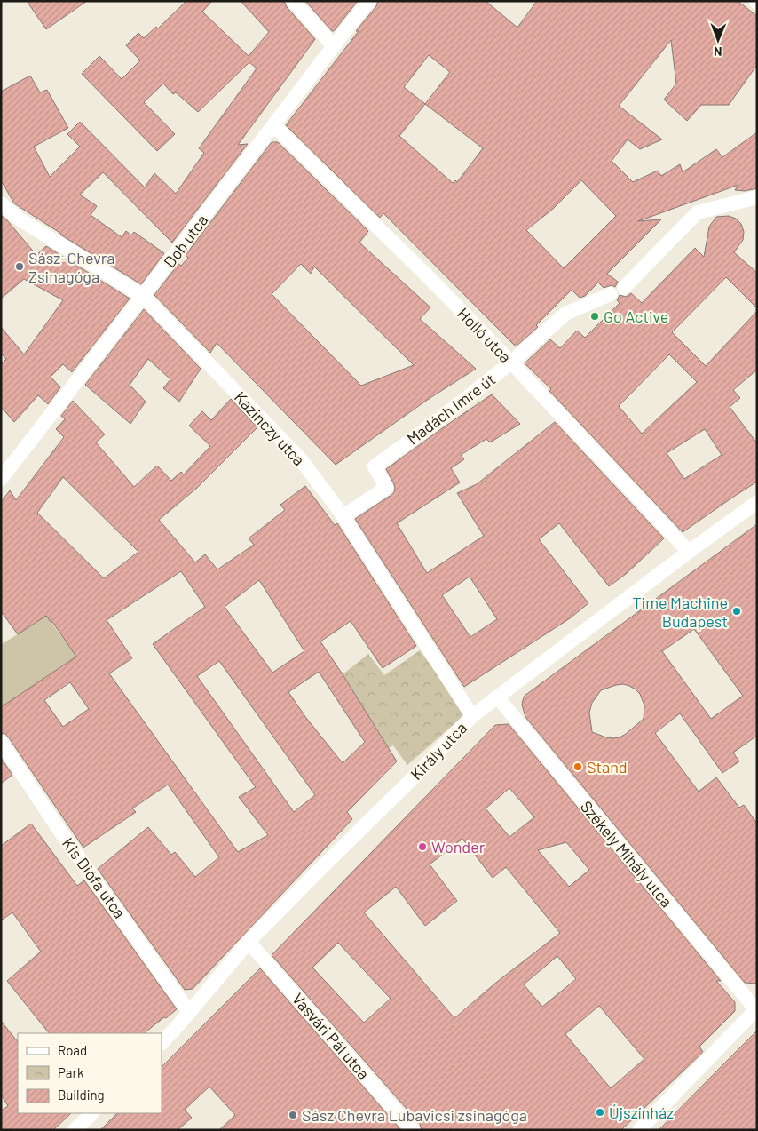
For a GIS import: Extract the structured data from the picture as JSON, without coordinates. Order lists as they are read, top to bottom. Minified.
{"streets":{"street":["Dob utca","Holló utca","Madách Imre út","Kazinczy utca","Király utca","Székely Mihály utca","Kis Diófa utca","Vasvári Pál utca"]},"crossings":[["Dob utca","Holló utca"],["Dob utca","Kazinczy utca"],["Holló utca","Madách Imre út"],["Holló utca","Király utca"],["Madách Imre út","Kazinczy utca"],["Kazinczy utca","Király utca"],["Király utca","Székely Mihály utca"],["Király utca","Kis Diófa utca"],["Király utca","Vasvári Pál utca"]],"places":["Sász-Chevra Zsinagóga","Go Active","Time Machine Budapest","Stand","Wonder","Újszínház","Sász Chevra Lubavicsi zsinagóga"],"legend":["Road","Park","Building"],"north":"bottom"}
